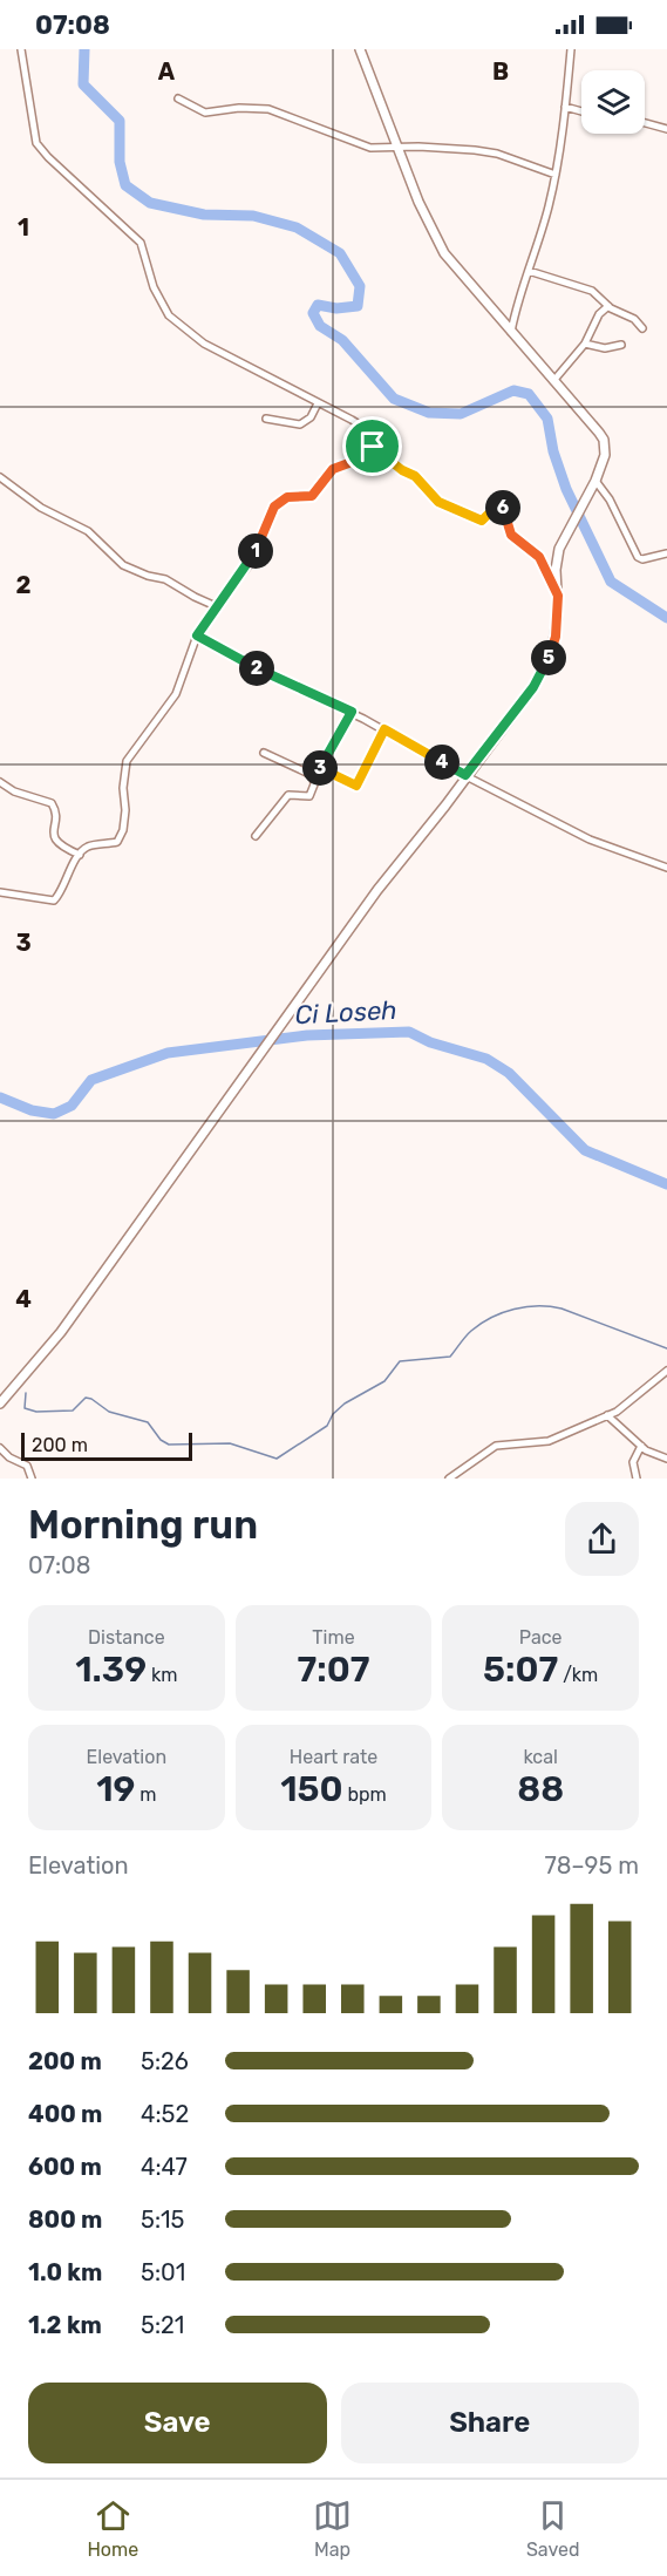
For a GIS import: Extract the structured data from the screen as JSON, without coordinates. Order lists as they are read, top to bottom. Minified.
{"water":["Ci Loseh"],"scale_bar":"200 m","page":{"status":"07:08","pins":["6","1","5","2","4","3"],"scale":"200 m","heading":["Morning run","07:08"],"stats":[["Distance","1.39 km"],["Time","7:07"],["Pace","5:07 /km"],["Elevation","19 m"],["Heart rate","150 bpm"],["kcal","88"]],"chart":["Elevation","78–95 m"],"list":[{"name":"200 m","note":"5:26"},{"name":"400 m","note":"4:52"},{"name":"600 m","note":"4:47"},{"name":"800 m","note":"5:15"},{"name":"1.0 km","note":"5:01"},{"name":"1.2 km","note":"5:21"}],"buttons":["Save","Share"],"tabs":["Home","Map","Saved"]},"grid":{"columns":["A","B"],"rows":["1","2","3","4"]}}
